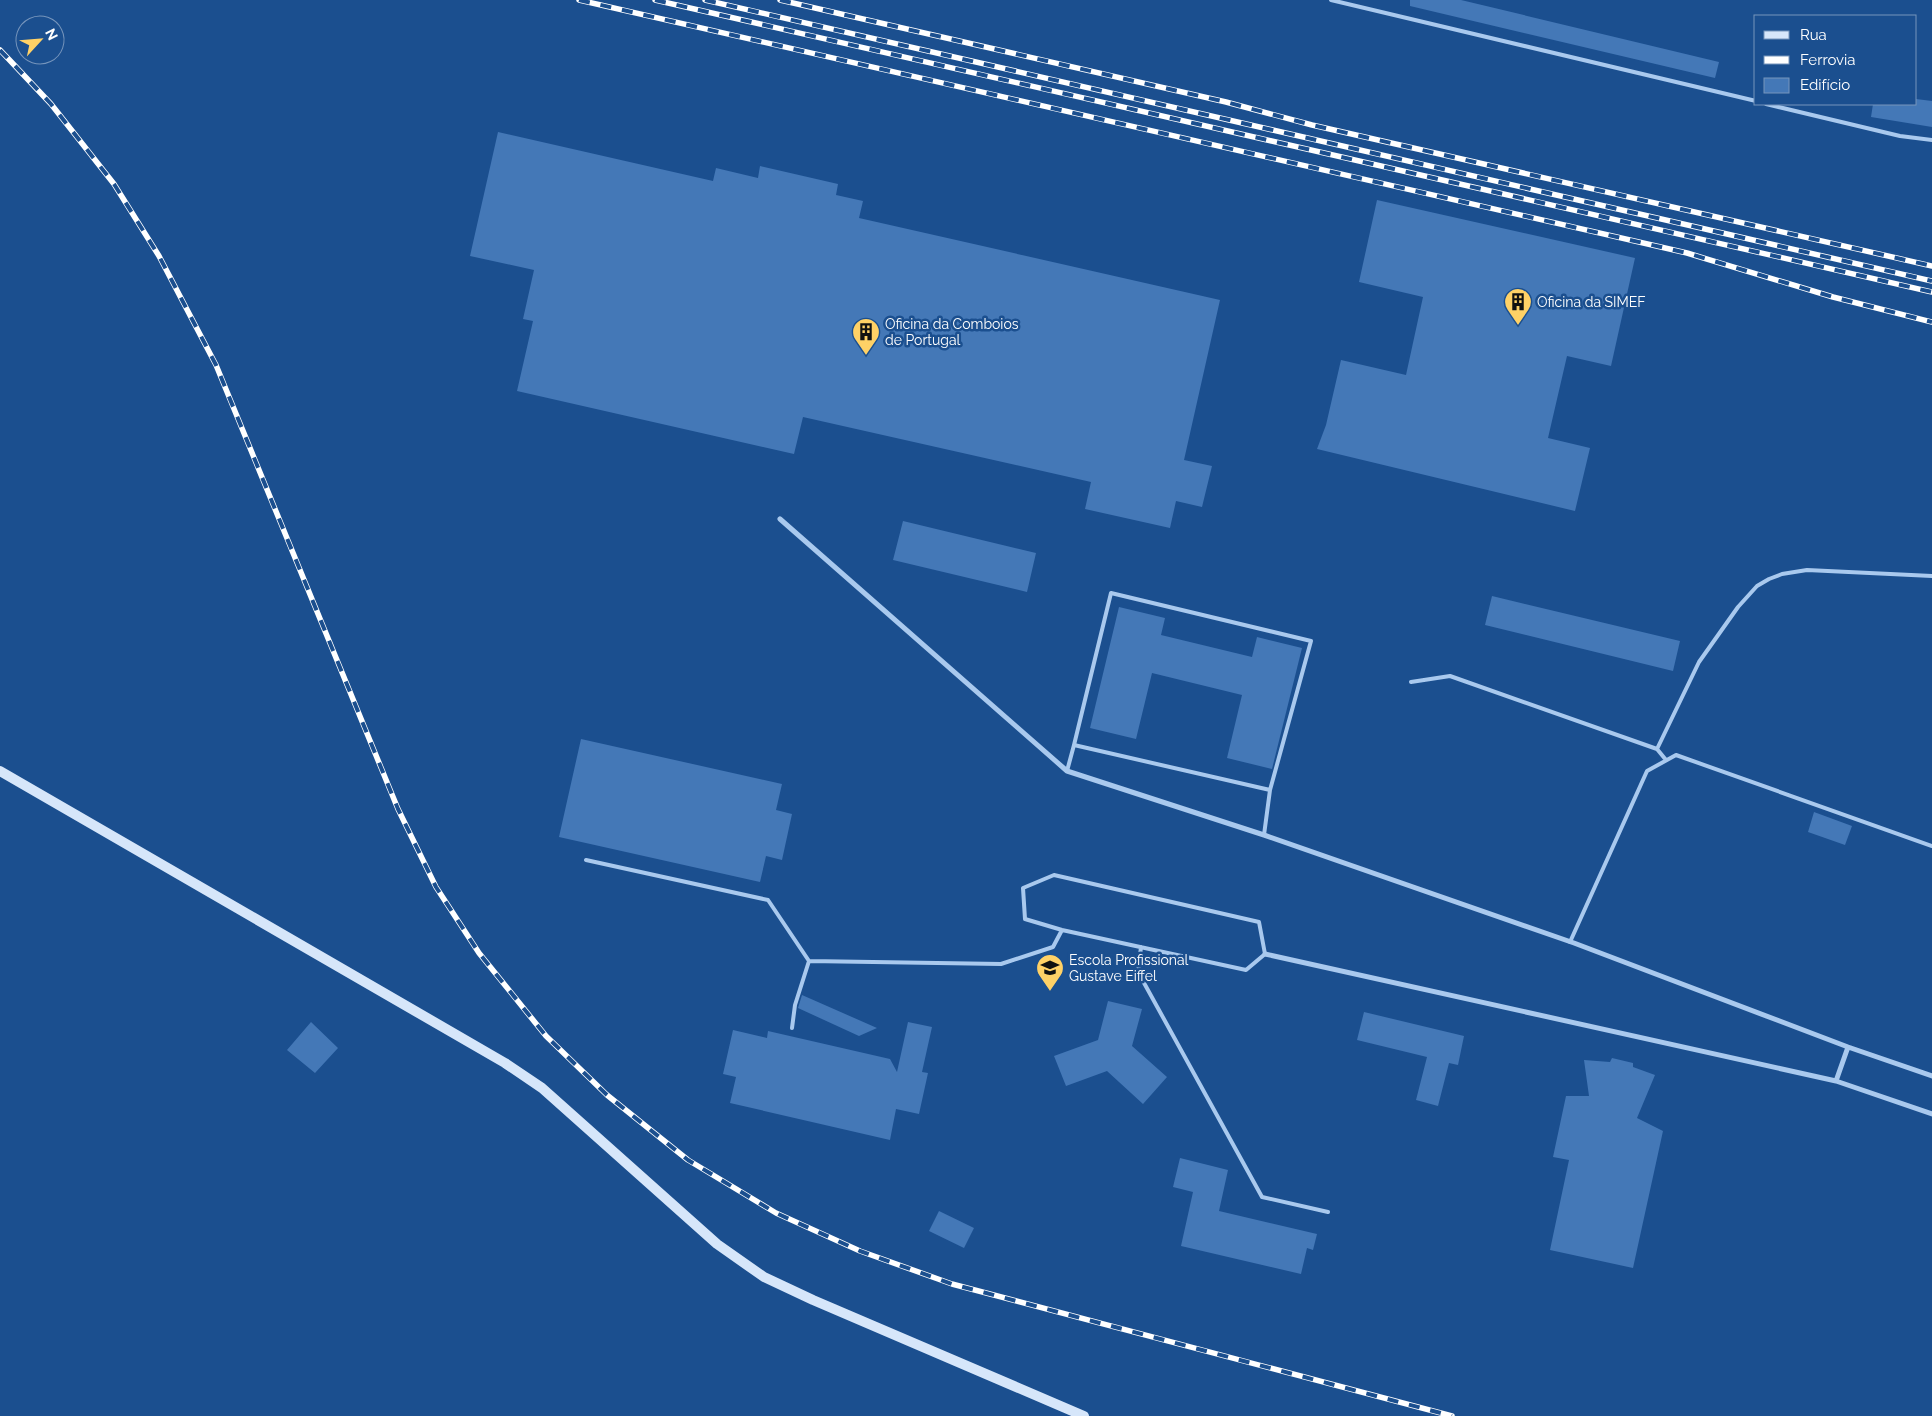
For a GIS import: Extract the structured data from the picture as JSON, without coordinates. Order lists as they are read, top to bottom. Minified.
{"places":{"building":["Oficina da SIMEF","Oficina da Comboios de Portugal"],"school or university":["Escola Profissional Gustave Eiffel"]},"legend":["Rua","Ferrovia","Edifício"],"north":"top right"}
